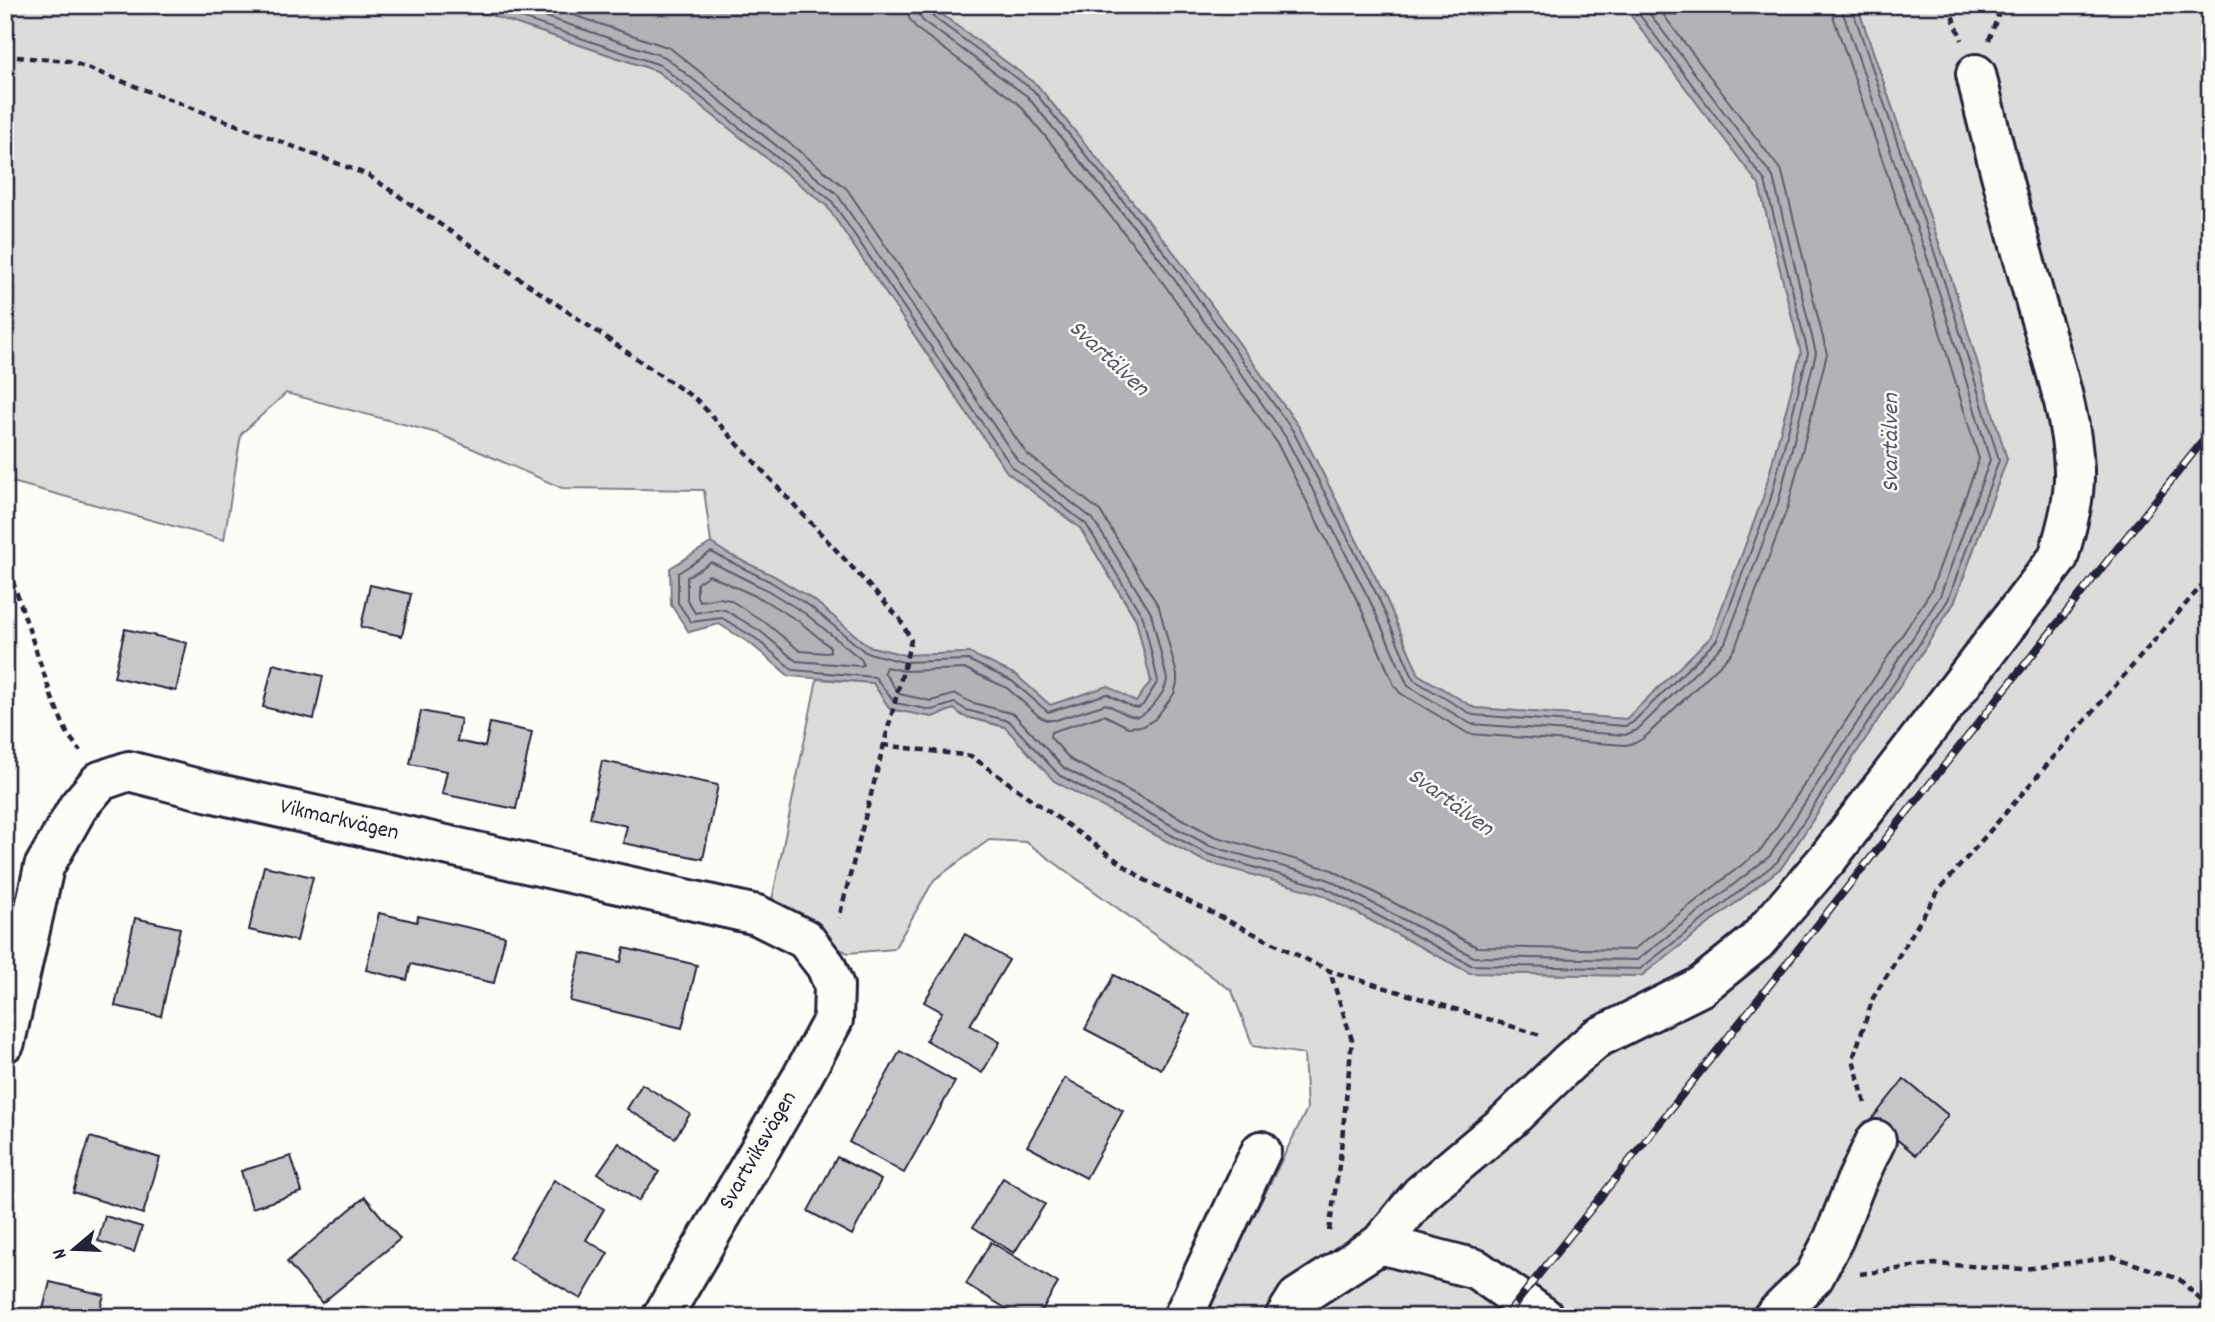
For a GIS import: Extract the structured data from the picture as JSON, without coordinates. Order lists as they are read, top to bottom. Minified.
{"streets":{"street":["Vikmarkvägen","Svartviksvägen"]},"crossings":[["Vikmarkvägen","Svartviksvägen"]],"water":["Svartälven"],"north":"left"}
